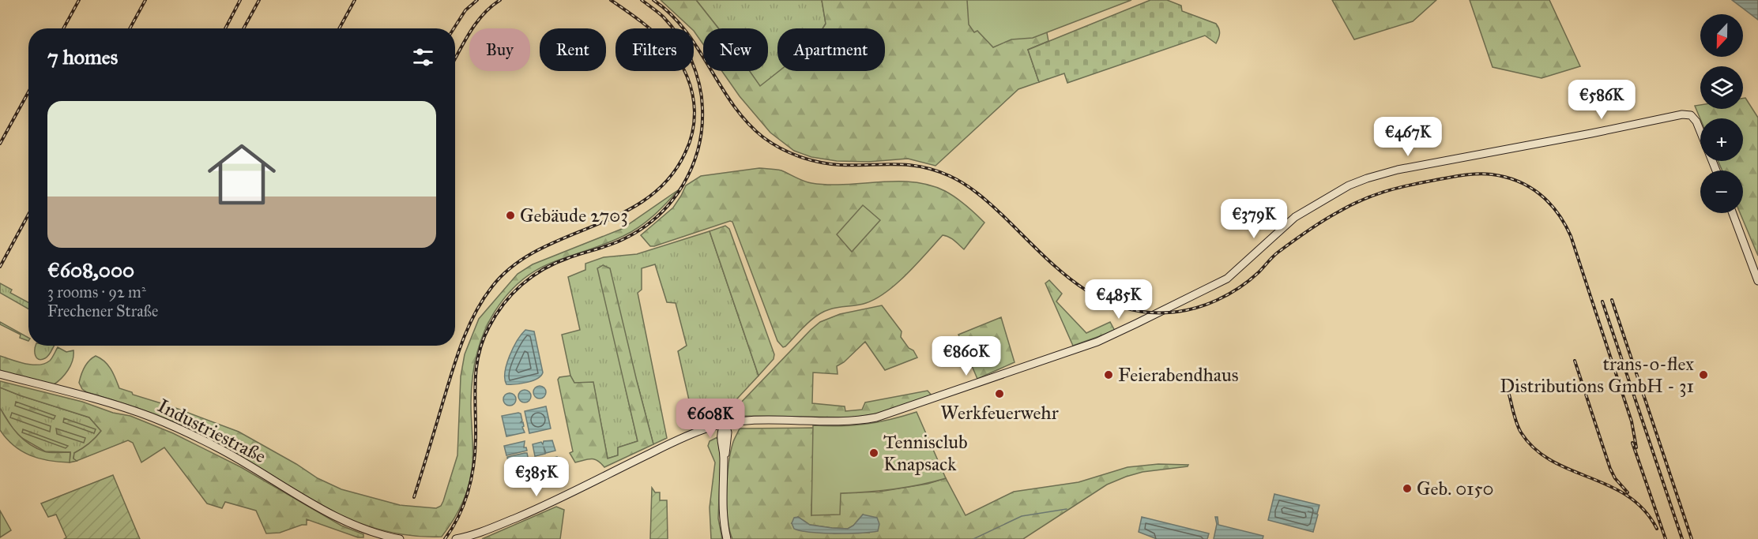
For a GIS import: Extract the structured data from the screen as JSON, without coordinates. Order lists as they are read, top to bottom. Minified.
{"streets":{"main road":["Industriestraße"]},"places":["Gebäude 2703","Feierabendhaus","trans-o-flex Distributions GmbH - 31","Werkfeuerwehr","Tennisclub Knapsack","Geb. 0150"],"north":"bottom","page":{"map_buttons":["+","−"],"chip":["Buy","Rent","Filters","New","Apartment"],"heading":"7 homes","price":["€586K","€467K","€379K","€485K","€860K","€608K","€385K"],"list":[{"name":"€608,000","note":"3 rooms · 92 m² · Frechener Straße"}]}}
